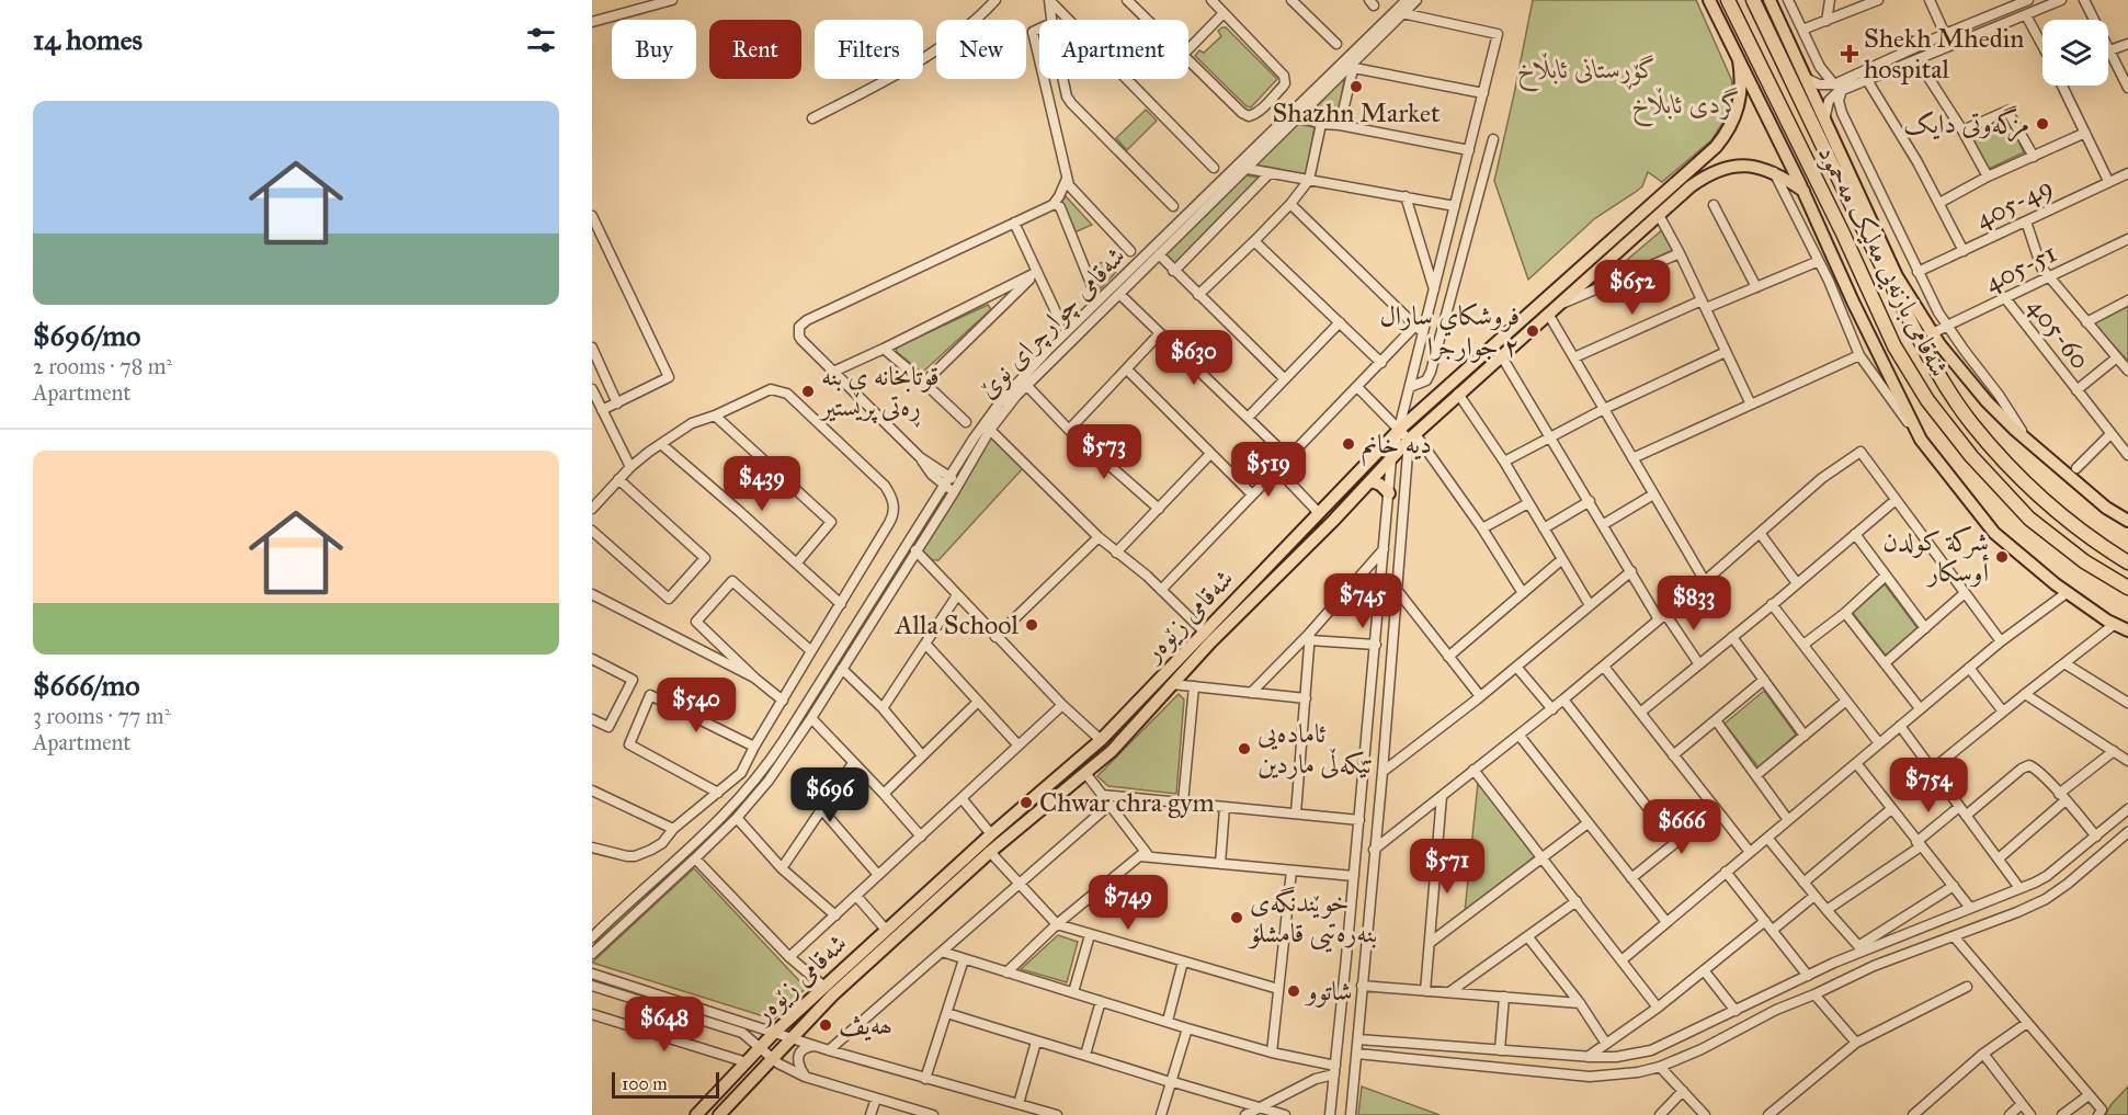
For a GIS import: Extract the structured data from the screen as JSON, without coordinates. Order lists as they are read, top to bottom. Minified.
{"streets":{"highway":["شەقامی بازنەیی مەلیک مەحمود"],"main road":["شەقامی زێوەر"],"street":["405-49","405-51","شەقامی چوارچرای نوێ","405-60"]},"crossings":[["405-51","405-60"]],"parks":["گۆڕستانی ئابڵاخ","گردی ئابڵاخ"],"places":{"health":["Shekh Mhedin hospital"],"other":["Shazhn Market","مزگەوتی دایک","فروشكاي سارال ٢ جوارجرا","قوتابخانە ی بنە ڕەتی پرێستیر","دیە خانم","شرکة کولدن أوسکار","Alla School","ئامادەیی تێکەڵی ماردین","Chwar chra gym","خوێندنگەی بنەرەتیی قامشلۆ","شاتوو","ھەیڤ"]},"scale_bar":"100 m","page":{"heading":"14 homes","chip":["Buy","Rent","Filters","New","Apartment"],"list":[{"name":"$696/mo","note":"2 rooms · 78 m² · Apartment"},{"name":"$666/mo","note":"3 rooms · 77 m² · Apartment"}],"price":["$652","$630","$573","$519","$439","$745","$833","$540","$754","$696","$666","$571","$749","$648"],"scale":"100 m"}}
